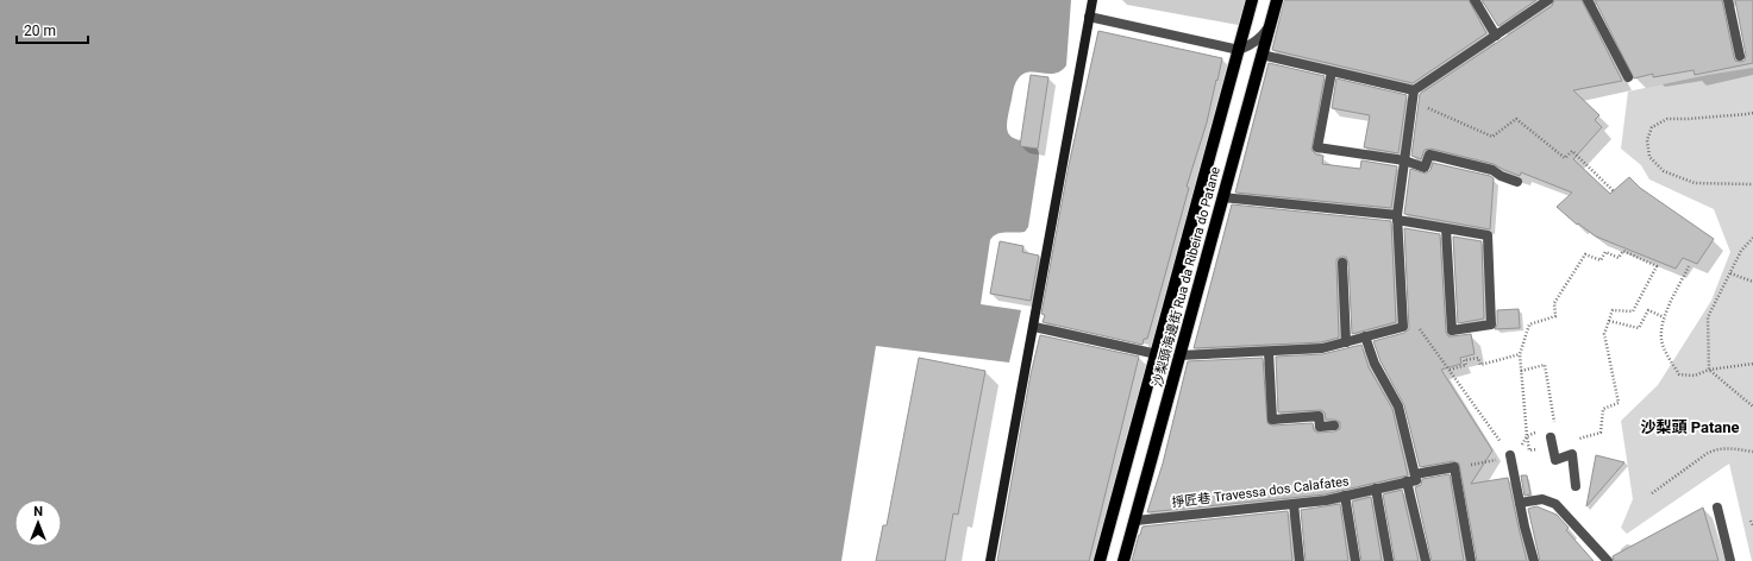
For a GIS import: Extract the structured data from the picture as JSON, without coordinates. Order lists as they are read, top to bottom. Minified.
{"streets":{"main road":["沙梨頭海邊街 Rua da Ribeira do Patane"],"street":["掙匠巷 Travessa dos Calafates"]},"crossings":[["沙梨頭海邊街 Rua da Ribeira do Patane","掙匠巷 Travessa dos Calafates"]],"districts":["沙梨頭 Patane"],"scale_bar":"20 m","north":"top"}
